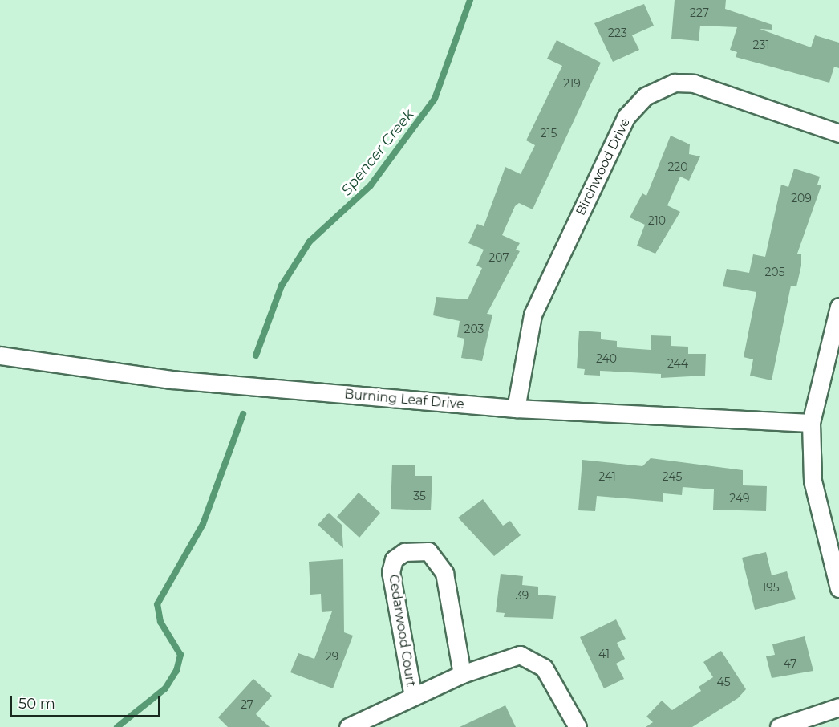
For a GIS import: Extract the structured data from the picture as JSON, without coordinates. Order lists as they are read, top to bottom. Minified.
{"streets":{"street":["Birchwood Drive","Burning Leaf Drive","Cedarwood Court"]},"crossings":[["Birchwood Drive","Burning Leaf Drive"]],"water":["Spencer Creek"],"house_numbers":["227","223","231","219","215","220","209","210","207","205","203","240","244","241","245","35","249","195","39","41","29","47","45","27"],"scale_bar":"50 m"}
